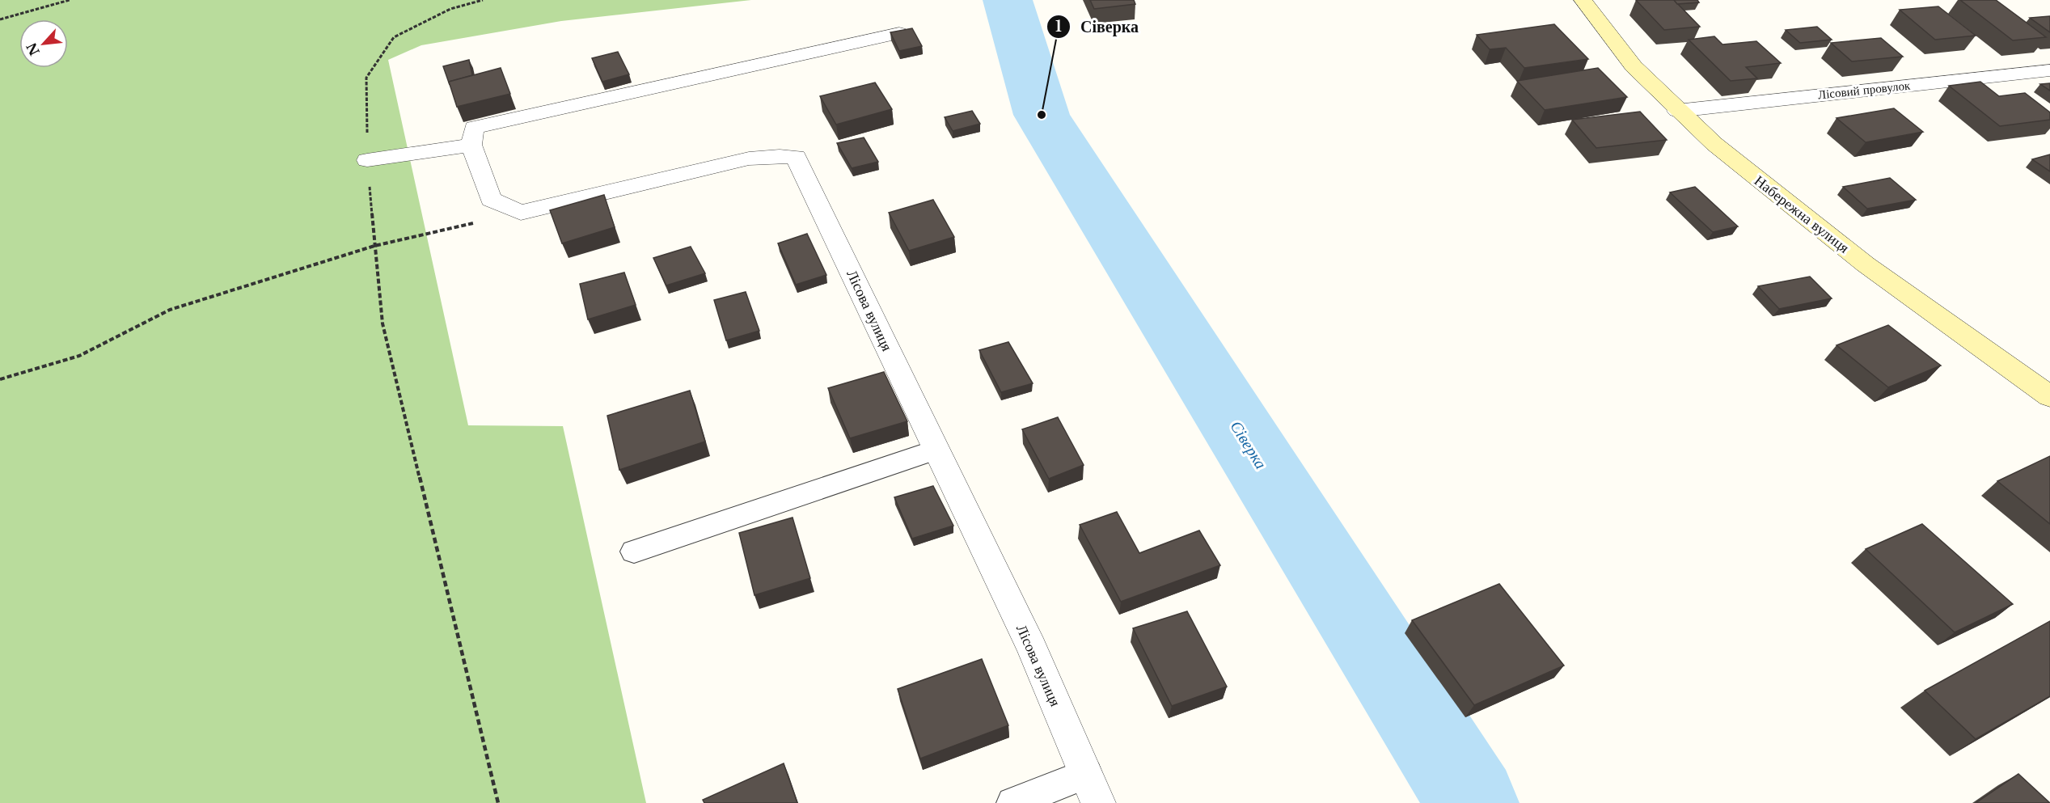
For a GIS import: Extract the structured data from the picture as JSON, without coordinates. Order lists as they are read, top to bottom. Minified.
{"streets":{"street":["Лісовий провулок","Набережна вулиця","Лісова вулиця"]},"crossings":[["Лісовий провулок","Набережна вулиця"]],"water":["Сіверка"],"places":["Сіверка"],"north":"bottom left"}
